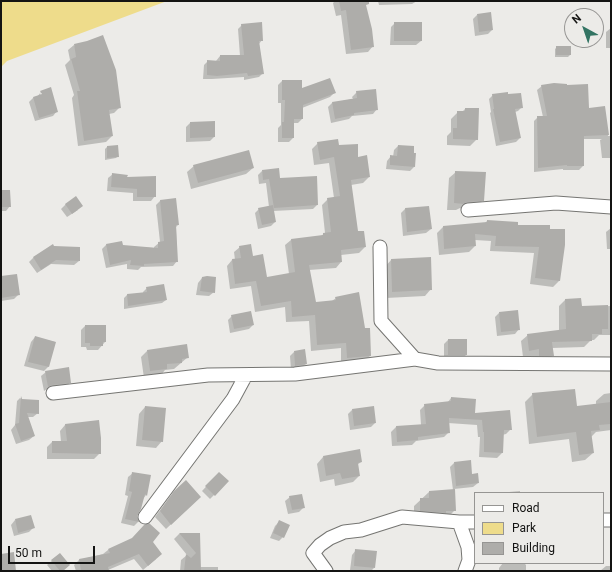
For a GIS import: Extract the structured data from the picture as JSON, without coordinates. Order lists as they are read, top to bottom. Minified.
{"legend":["Road","Park","Building"],"scale_bar":"50 m","north":"top left"}
